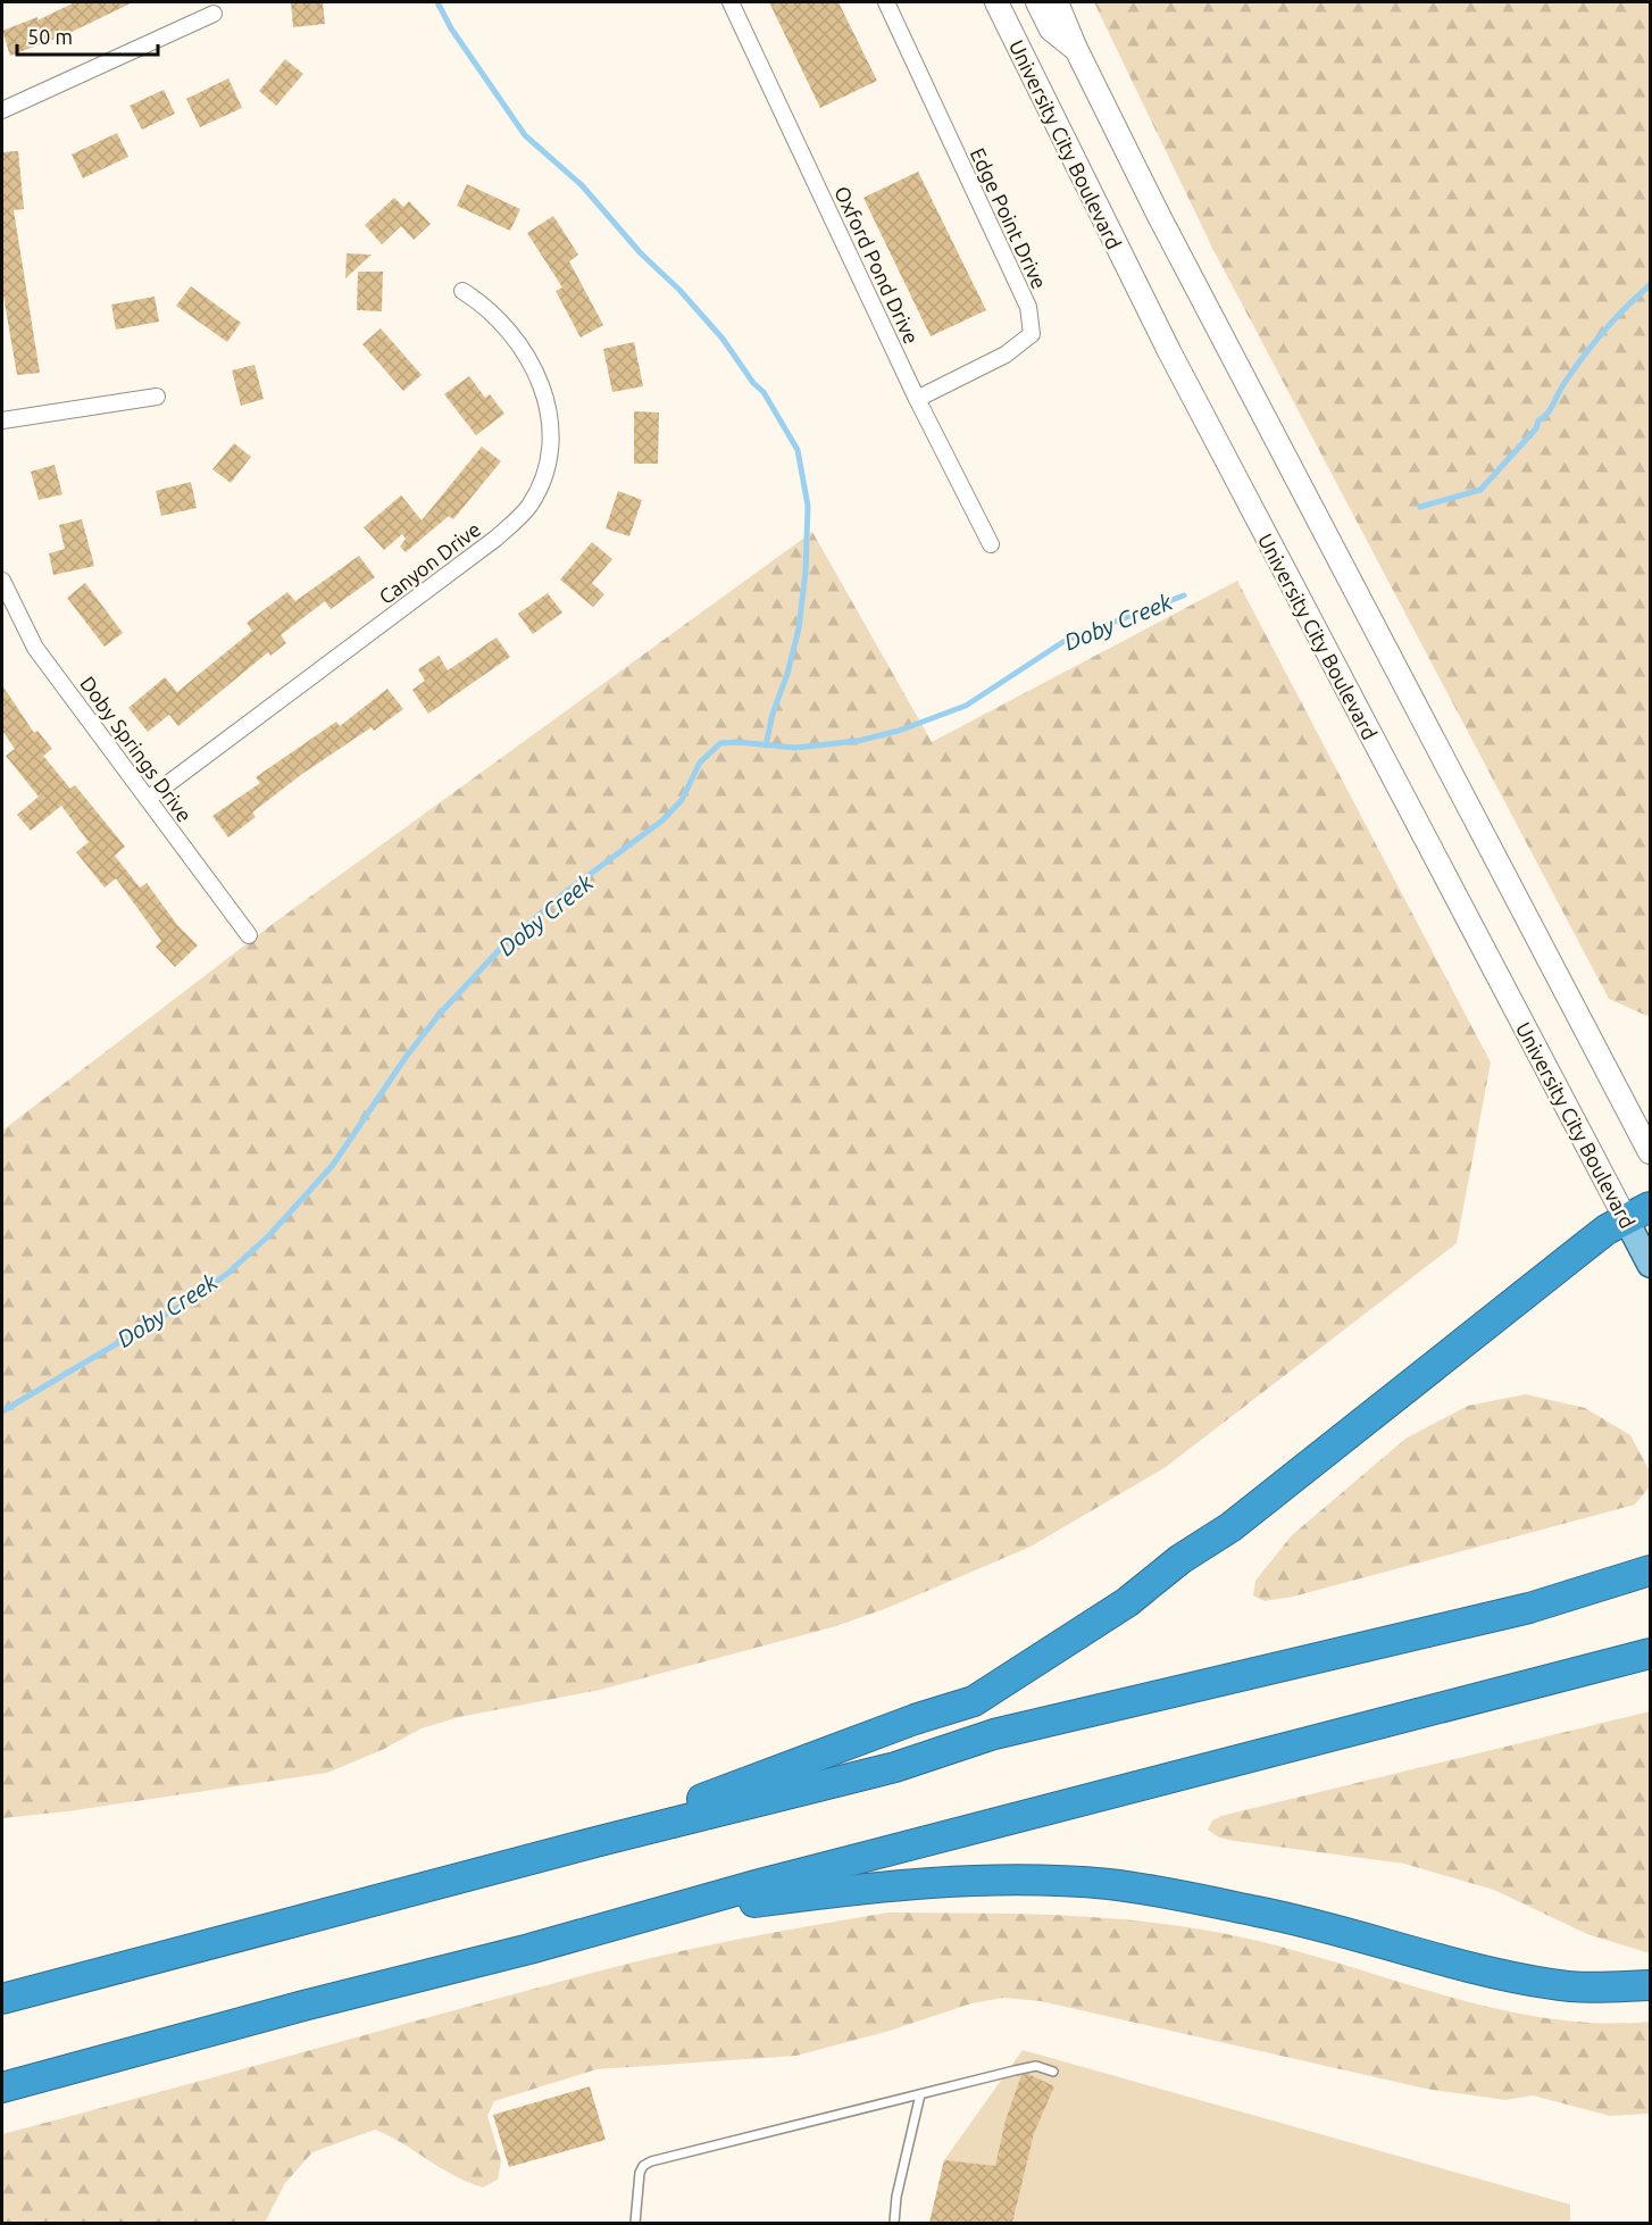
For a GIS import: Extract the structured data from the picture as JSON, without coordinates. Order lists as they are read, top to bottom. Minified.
{"streets":{"main road":["University City Boulevard"],"street":["Edge Point Drive","Oxford Pond Drive","Canyon Drive","Doby Springs Drive"]},"crossings":[["Edge Point Drive","Oxford Pond Drive"],["Canyon Drive","Doby Springs Drive"]],"water":["Doby Creek"],"scale_bar":"50 m"}
